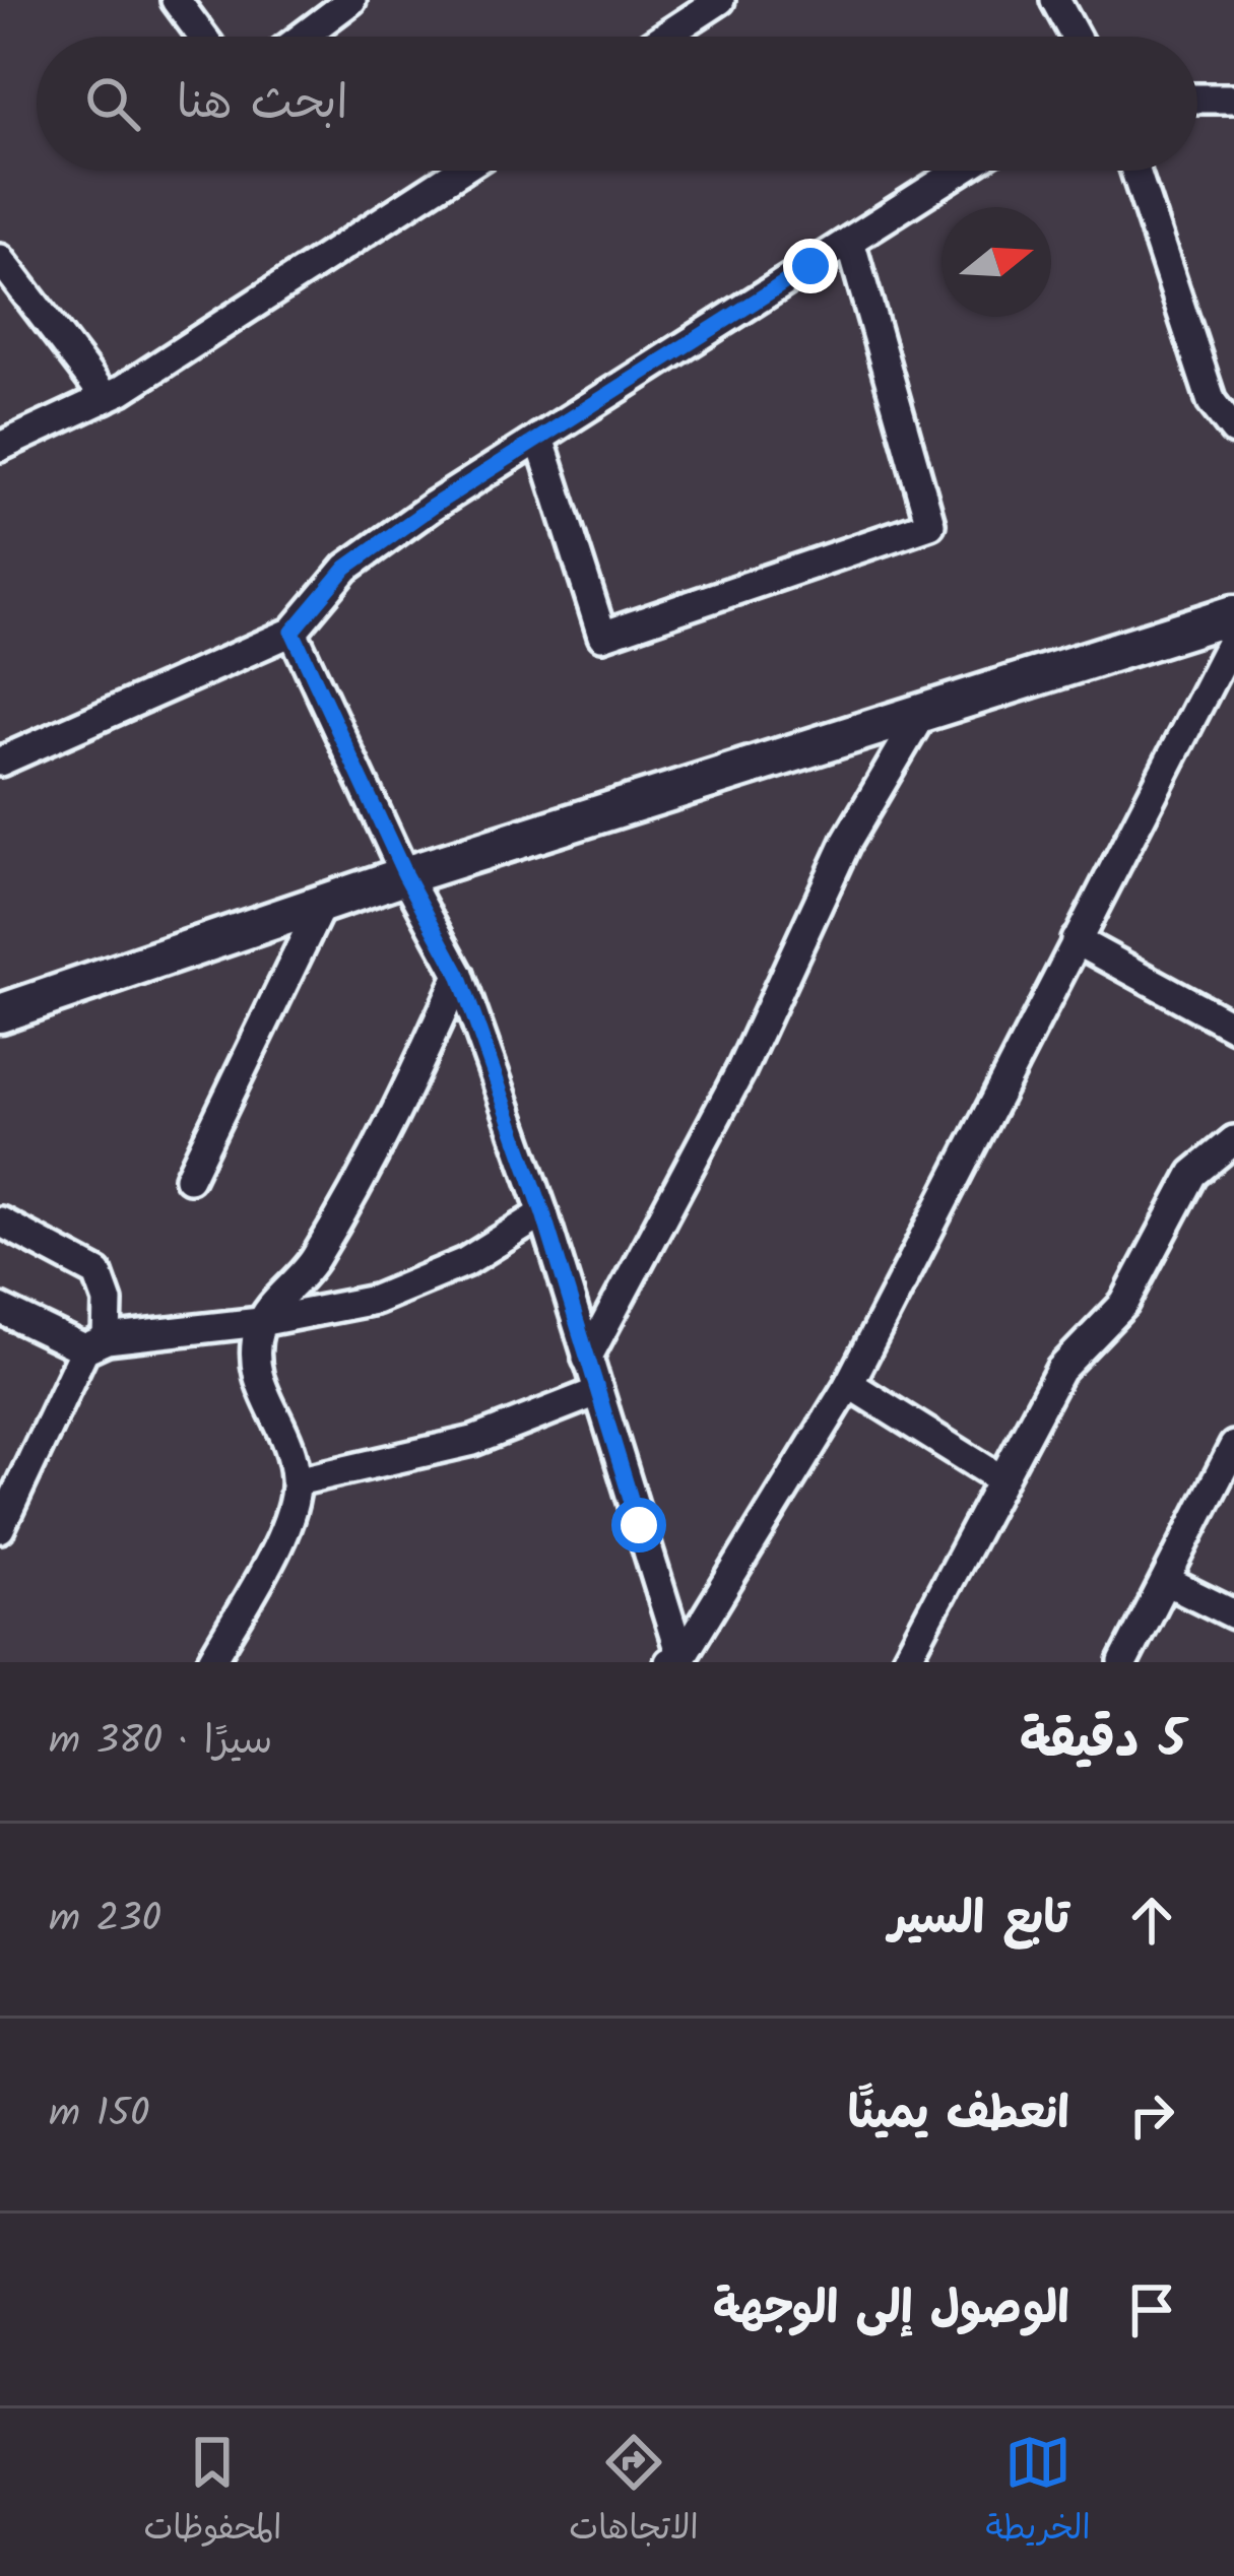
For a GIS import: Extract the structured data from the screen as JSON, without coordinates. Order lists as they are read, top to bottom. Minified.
{"north":"right","page":{"search":"ابحث هنا","heading":["5 دقيقة","سيرًا · 380 m"],"list":[["تابع السير","230 m"],["انعطف يمينًا","150 m"],"الوصول إلى الوجهة"],"nav":["الخريطة","الاتجاهات","المحفوظات"]}}
